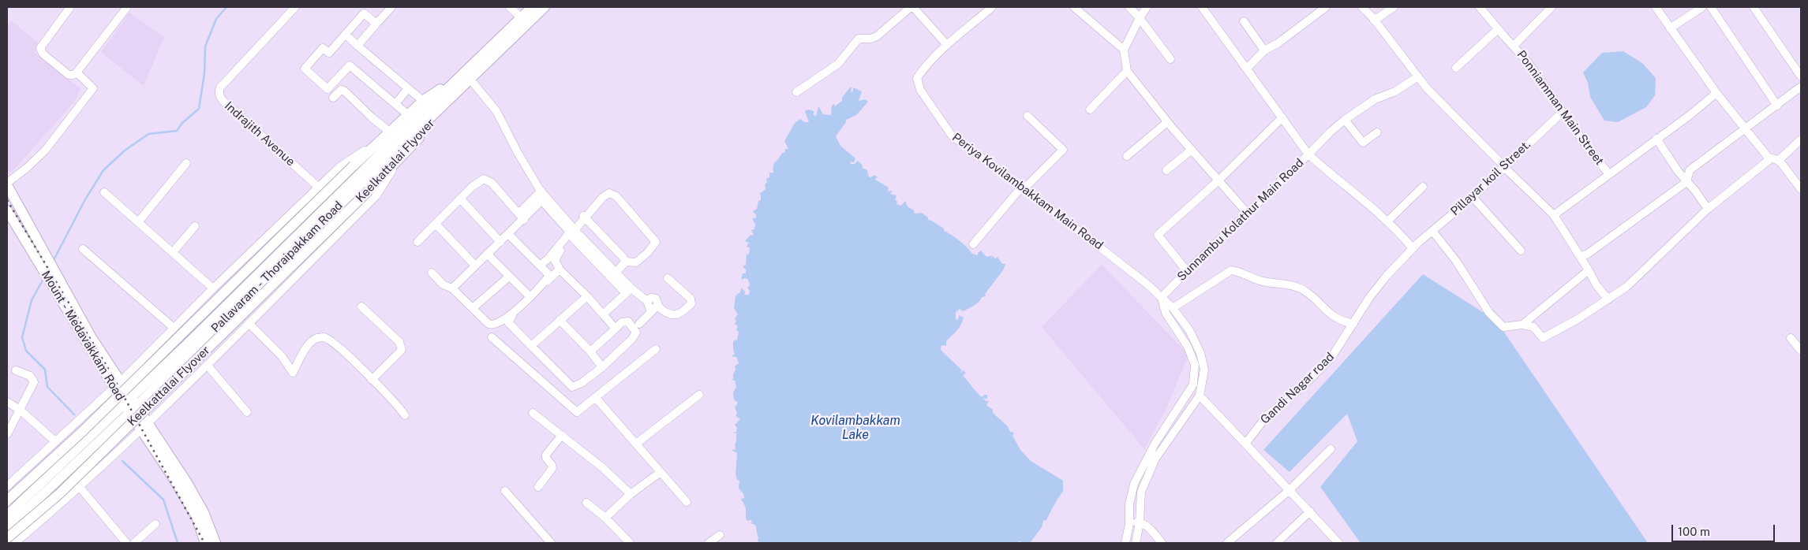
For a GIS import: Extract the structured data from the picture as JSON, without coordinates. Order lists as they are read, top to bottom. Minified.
{"streets":{"main road":["Keelkattalai Flyover","Pallavaram - Thoraipakkam Road","Mount - Medavakkam Road"],"street":["Ponniamman Main Street","Indrajith Avenue","Pillayar koil Street.","Periya Kovilambakkam Main Road","Sunnambu Kolathur Main Road","Gandi Nagar road"]},"crossings":[["Ponniamman Main Street","Pillayar koil Street."],["Keelkattalai Flyover","Pallavaram - Thoraipakkam Road"],["Pillayar koil Street.","Gandi Nagar road"],["Periya Kovilambakkam Main Road","Sunnambu Kolathur Main Road"],["Pallavaram - Thoraipakkam Road","Mount - Medavakkam Road"]],"water":["Kovilambakkam Lake"],"scale_bar":"100 m"}
